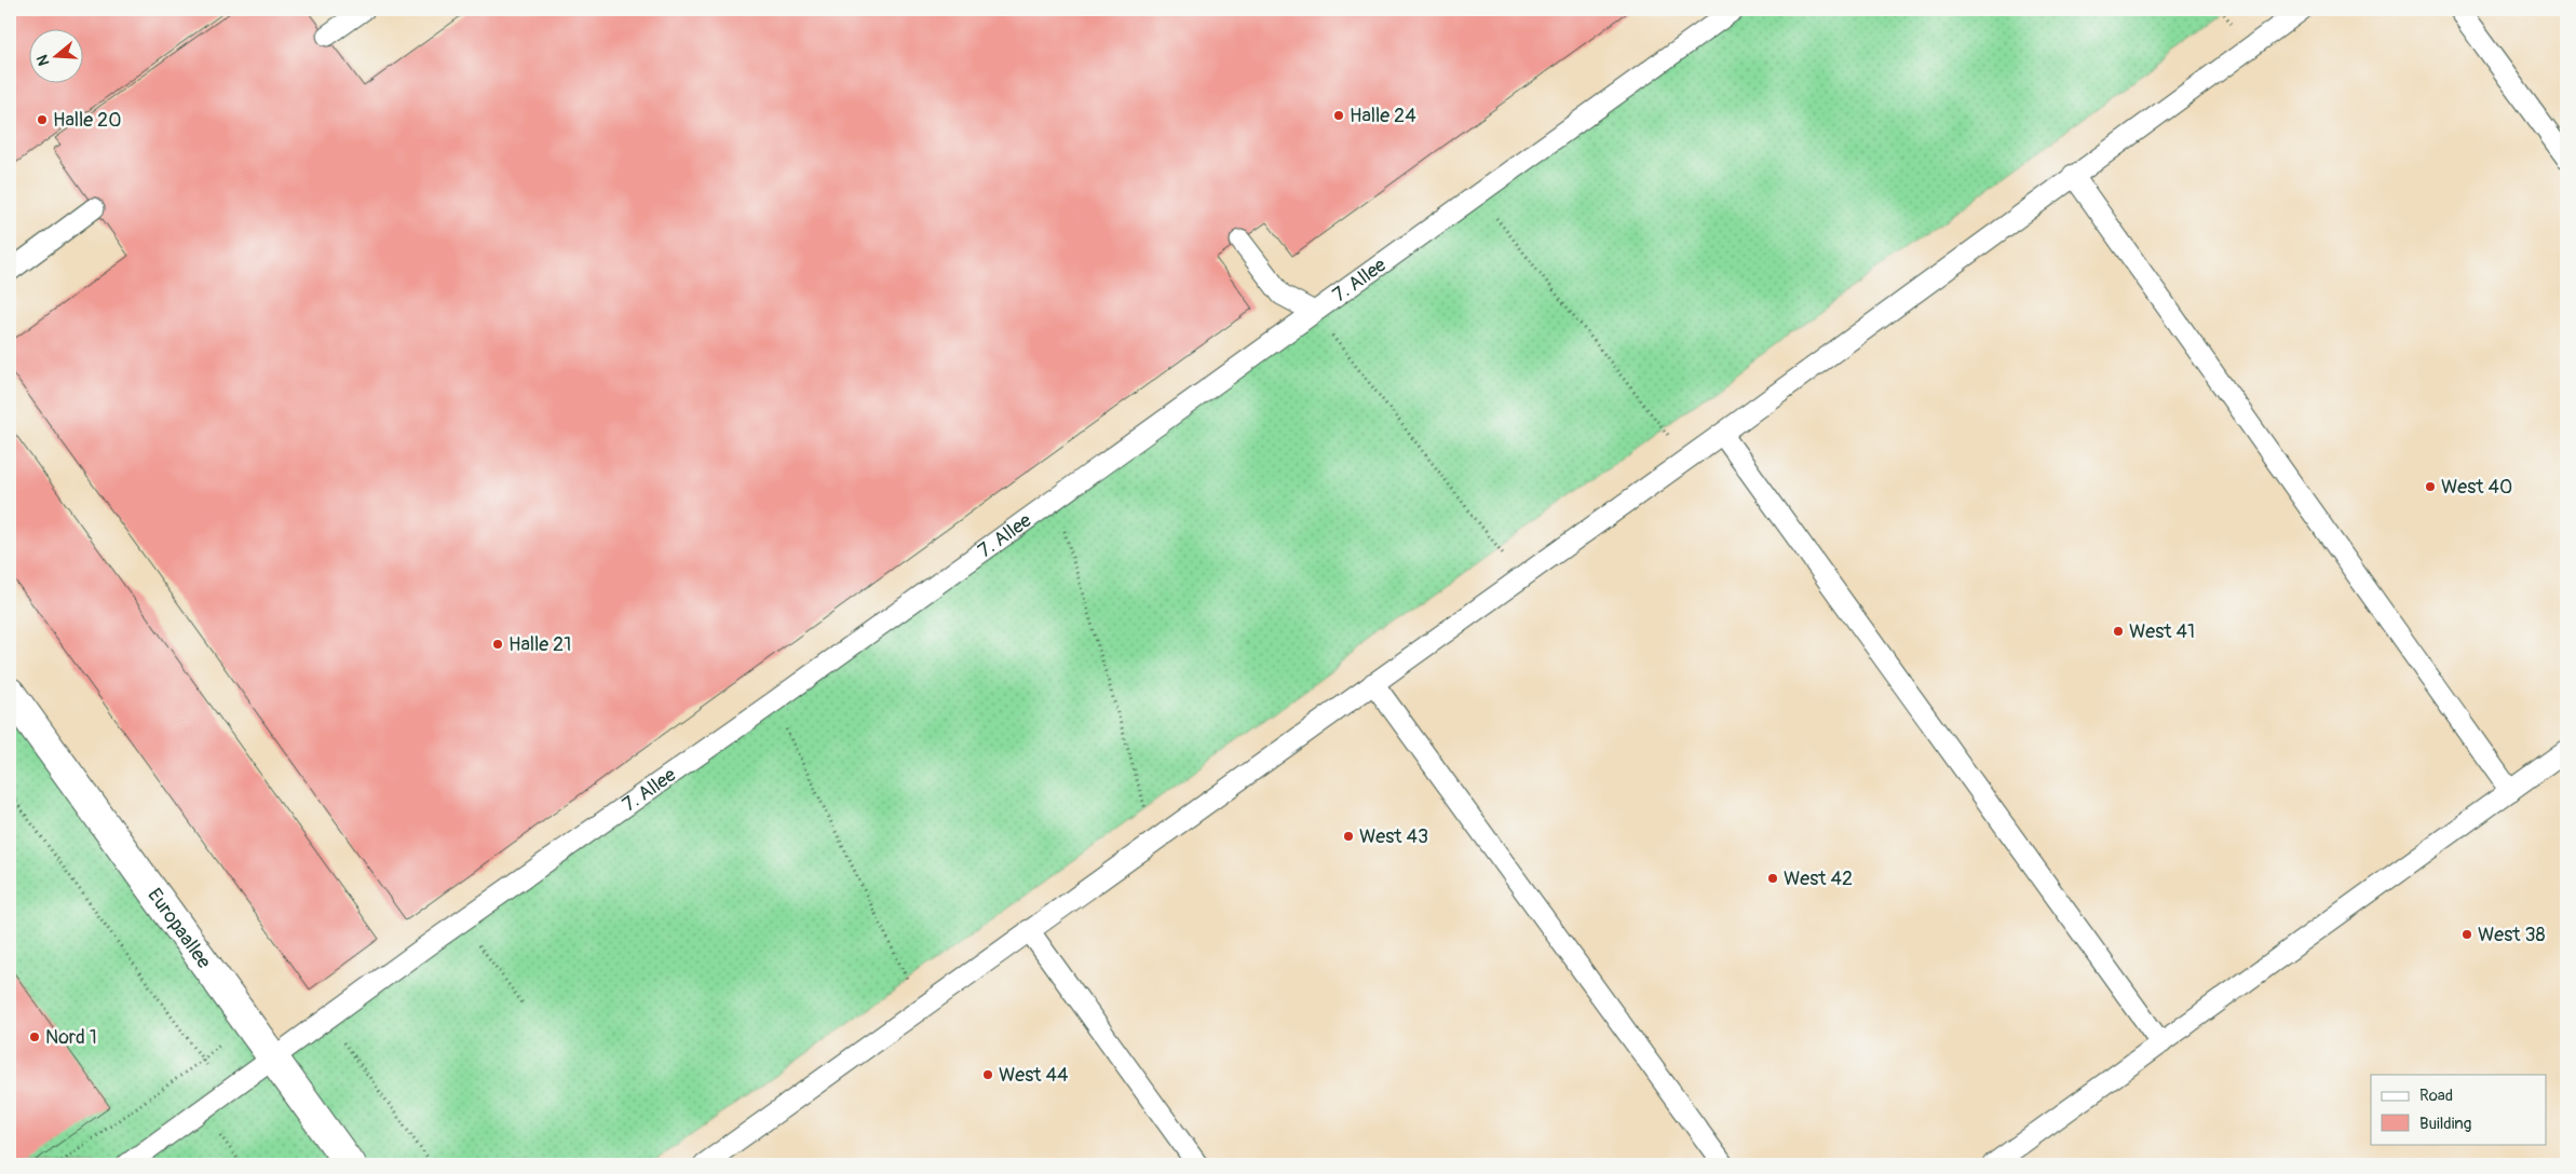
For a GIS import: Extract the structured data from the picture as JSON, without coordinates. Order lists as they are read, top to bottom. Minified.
{"streets":{"street":["Europaallee"],"lane":["7. Allee"]},"crossings":[["7. Allee","Europaallee"]],"places":["Halle 24","Halle 20","West 40","West 41","Halle 21","West 43","West 42","West 38","Nord 1","West 44"],"legend":["Road","Building"],"north":"left"}
